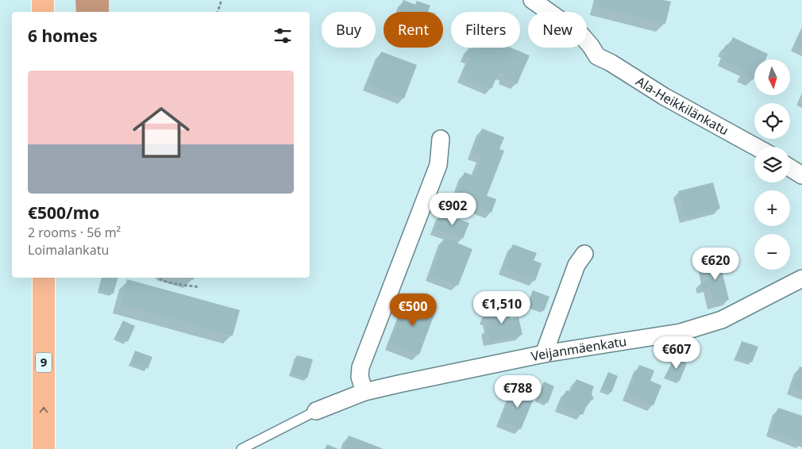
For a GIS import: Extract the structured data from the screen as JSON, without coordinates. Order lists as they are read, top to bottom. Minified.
{"streets":{"highway":["9"],"street":["Ala-Heikkilänkatu","Veijanmäenkatu"]},"north":"bottom","page":{"chip":["Buy","Rent","Filters","New"],"heading":"6 homes","map_buttons":["+","−"],"list":[{"name":"€500/mo","note":"2 rooms · 56 m² · Loimalankatu"}],"price":["€902","€620","€1,510","€500","€607","€788"]}}
